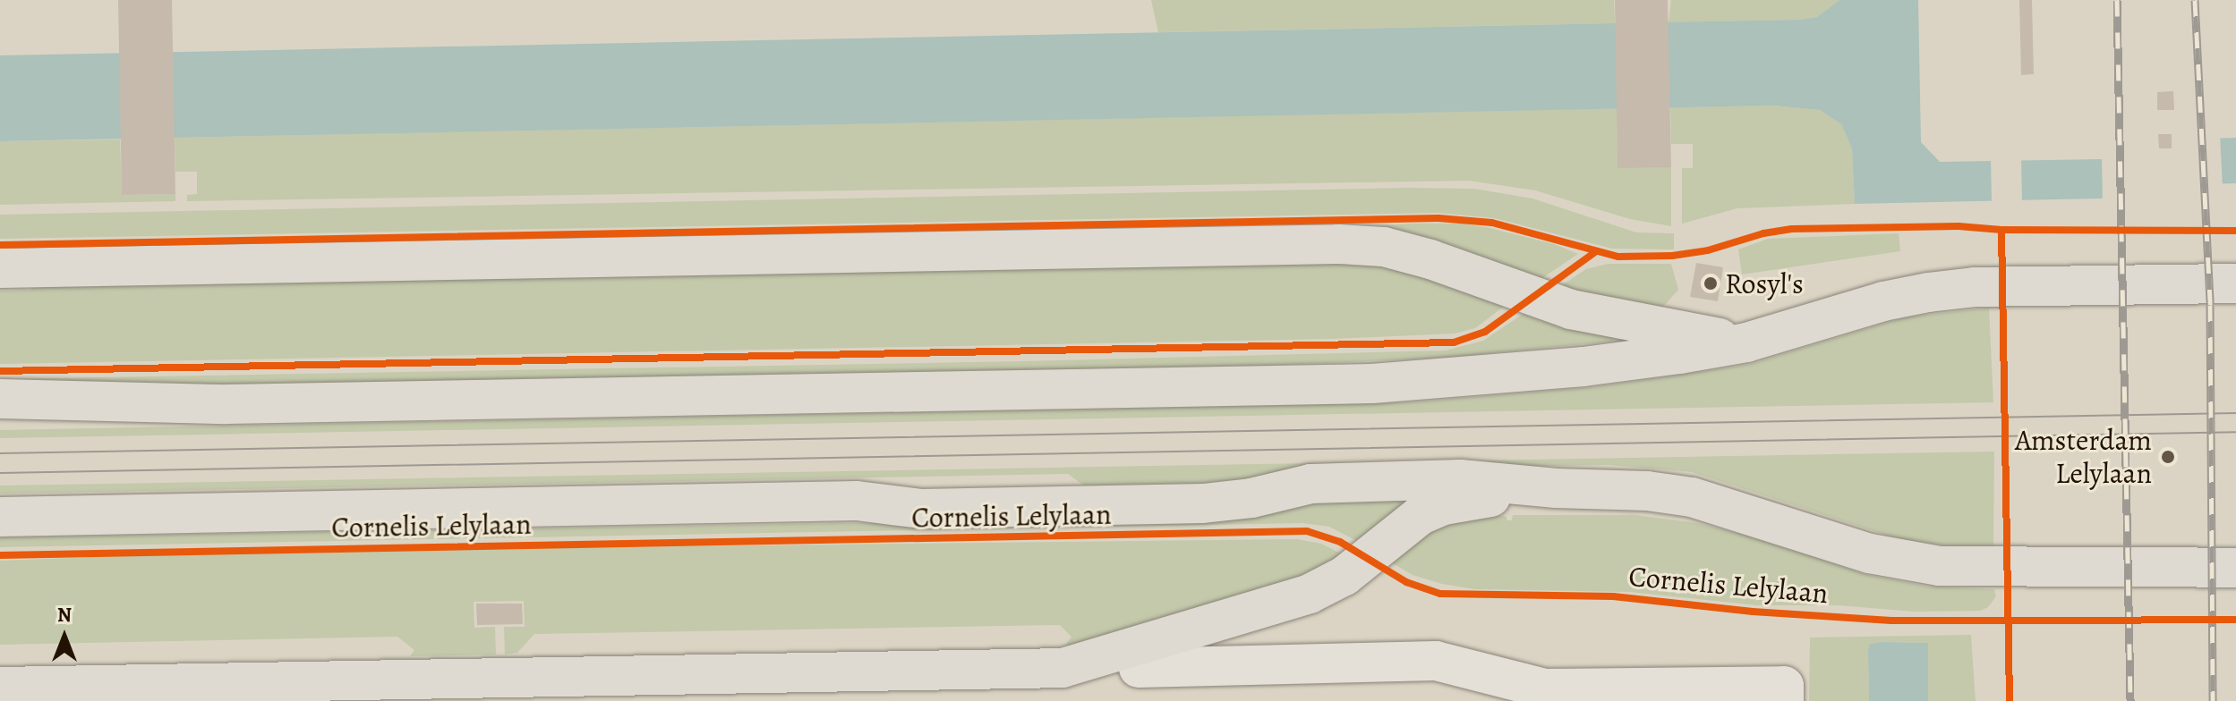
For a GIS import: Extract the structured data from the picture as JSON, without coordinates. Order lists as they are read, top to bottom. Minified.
{"streets":{"main road":["Cornelis Lelylaan"]},"places":["Rosyl's","Amsterdam Lelylaan"],"north":"top"}
